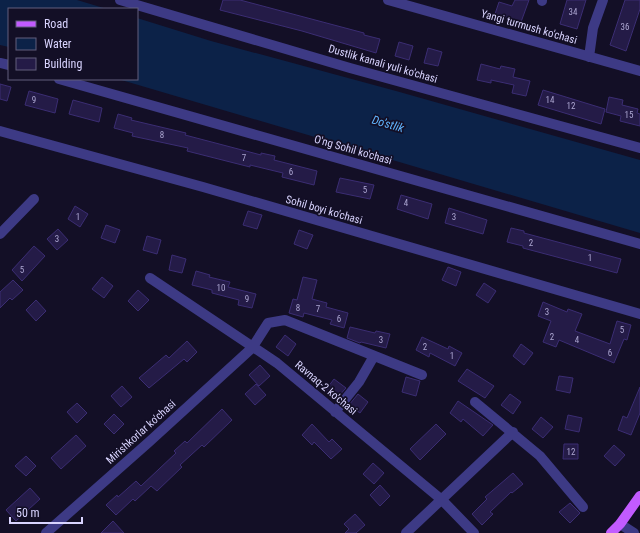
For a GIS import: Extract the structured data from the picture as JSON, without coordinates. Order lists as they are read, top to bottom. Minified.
{"streets":{"street":["Yangi turmush ko'chasi","Dustlik kanali yuli ko'chasi","O'ng Sohil ko'chasi","Sohil boyi ko'chasi","Ravnaq-2 ko'chasi","Mirishkorlar ko'chasi"]},"crossings":[["Ravnaq-2 ko'chasi","Mirishkorlar ko'chasi"]],"water":["Do'stlik"],"house_numbers":["34","36","9","14","12","15","8","7","6","5","4","1","3","3","2","1","5","10","9","8","7","3","6","5","2","3","4","2","6","1","12"],"legend":["Road","Water","Building"],"scale_bar":"50 m"}
